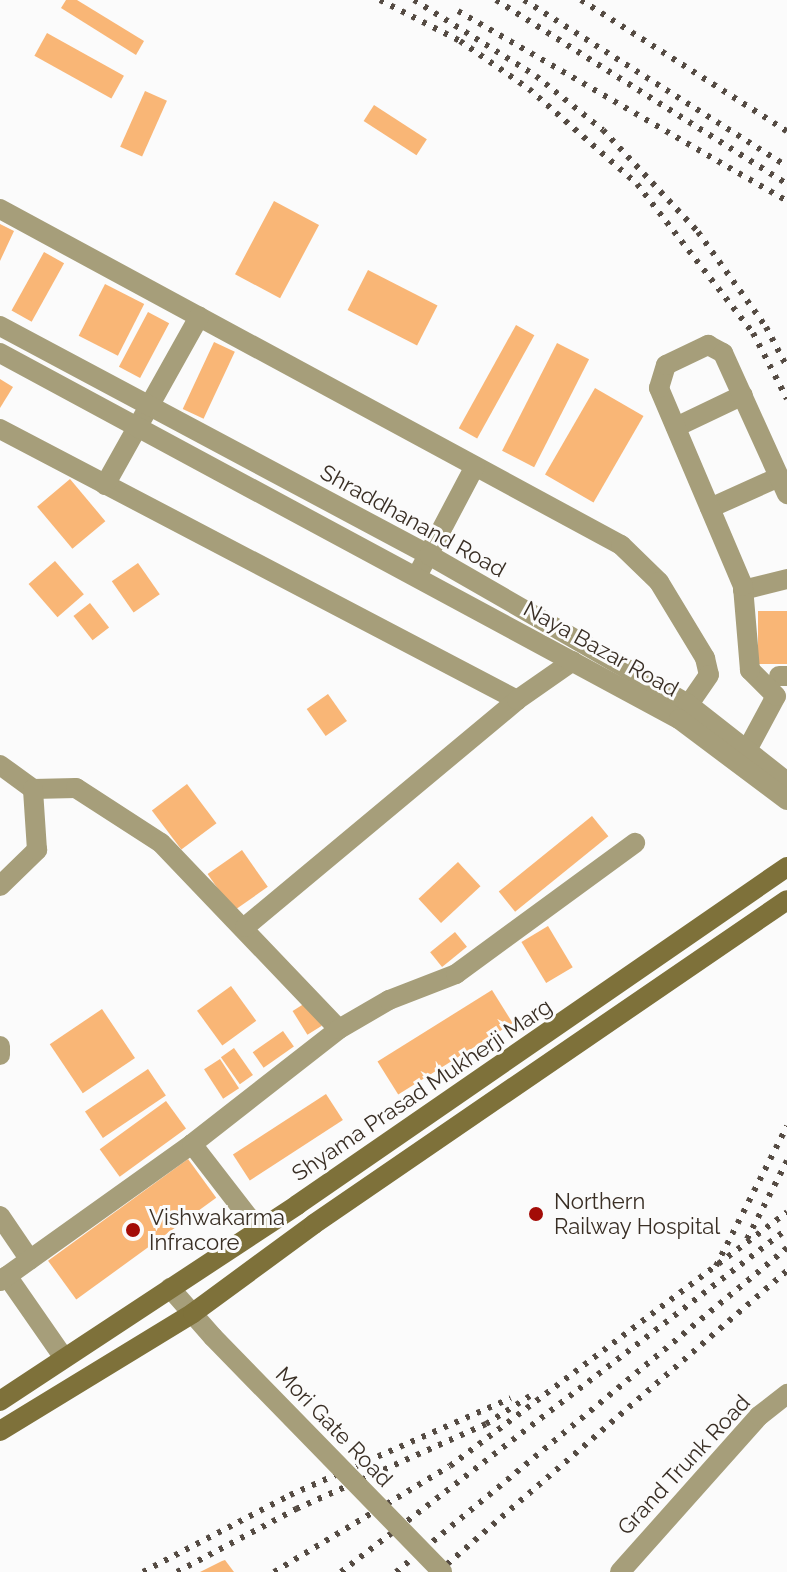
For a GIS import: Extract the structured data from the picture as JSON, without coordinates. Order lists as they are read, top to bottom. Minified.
{"streets":{"main road":["Shyama Prasad Mukherji Marg"],"street":["Shraddhanand Road","Naya Bazar Road","Mori Gate Road","Grand Trunk Road"]},"crossings":[["Shraddhanand Road","Naya Bazar Road"],["Shyama Prasad Mukherji Marg","Mori Gate Road"]],"places":["Northern Railway Hospital","Vishwakarma Infracore"]}
